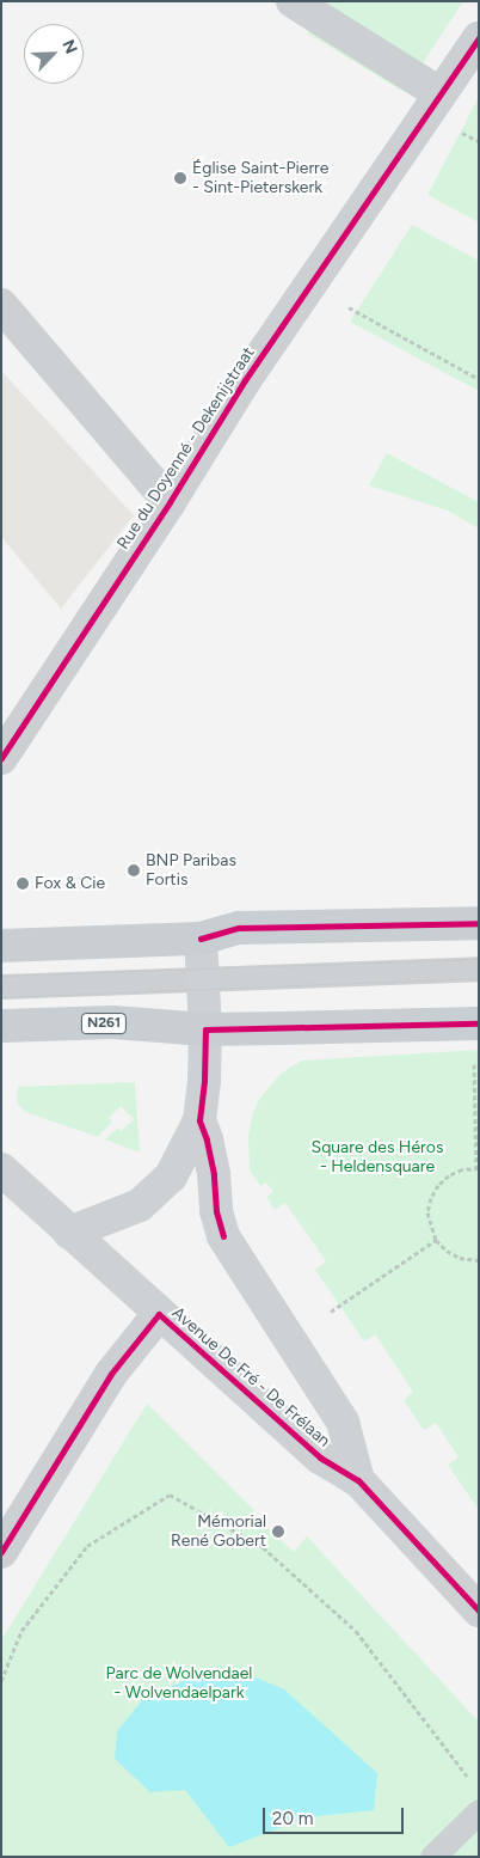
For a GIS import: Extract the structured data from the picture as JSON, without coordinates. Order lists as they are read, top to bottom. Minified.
{"streets":{"main road":["N261","Avenue De Fré - De Frélaan"],"street":["Rue du Doyenné - Dekenijstraat"]},"crossings":[["N261","Avenue De Fré - De Frélaan"]],"parks":["Square des Héros - Heldensquare","Parc de Wolvendael - Wolvendaelpark"],"places":["Église Saint-Pierre - Sint-Pieterskerk","BNP Paribas Fortis","Fox & Cie","Mémorial René Gobert"],"scale_bar":"20 m","north":"top right"}
